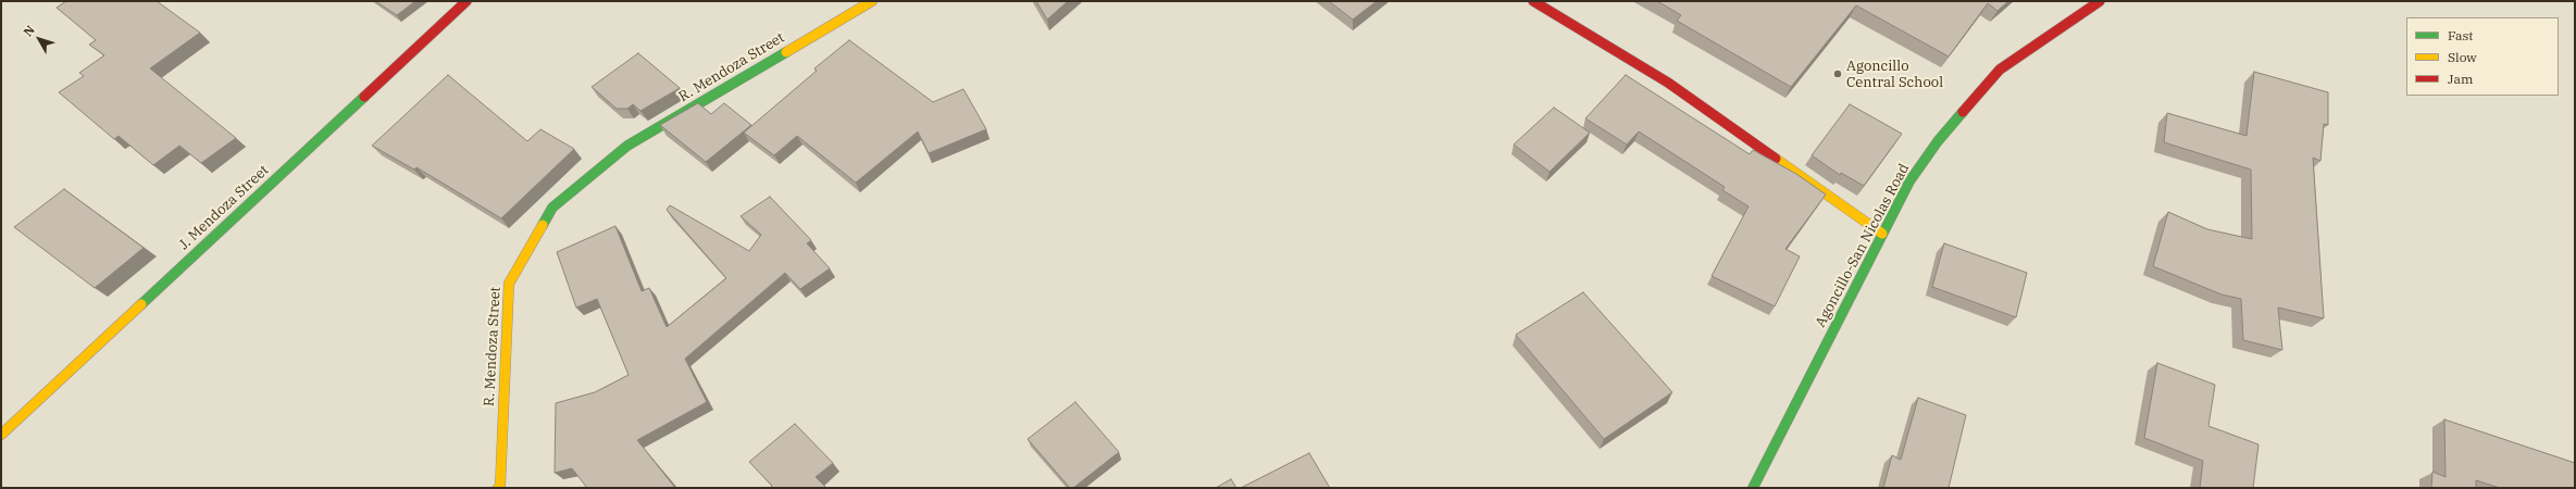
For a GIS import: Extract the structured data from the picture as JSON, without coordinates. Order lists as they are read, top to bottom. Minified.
{"streets":{"main road":["R. Mendoza Street","J. Mendoza Street","Agoncillo-San Nicolas Road"]},"places":["Agoncillo Central School"],"legend":["Fast","Slow","Jam"],"north":"top left"}
